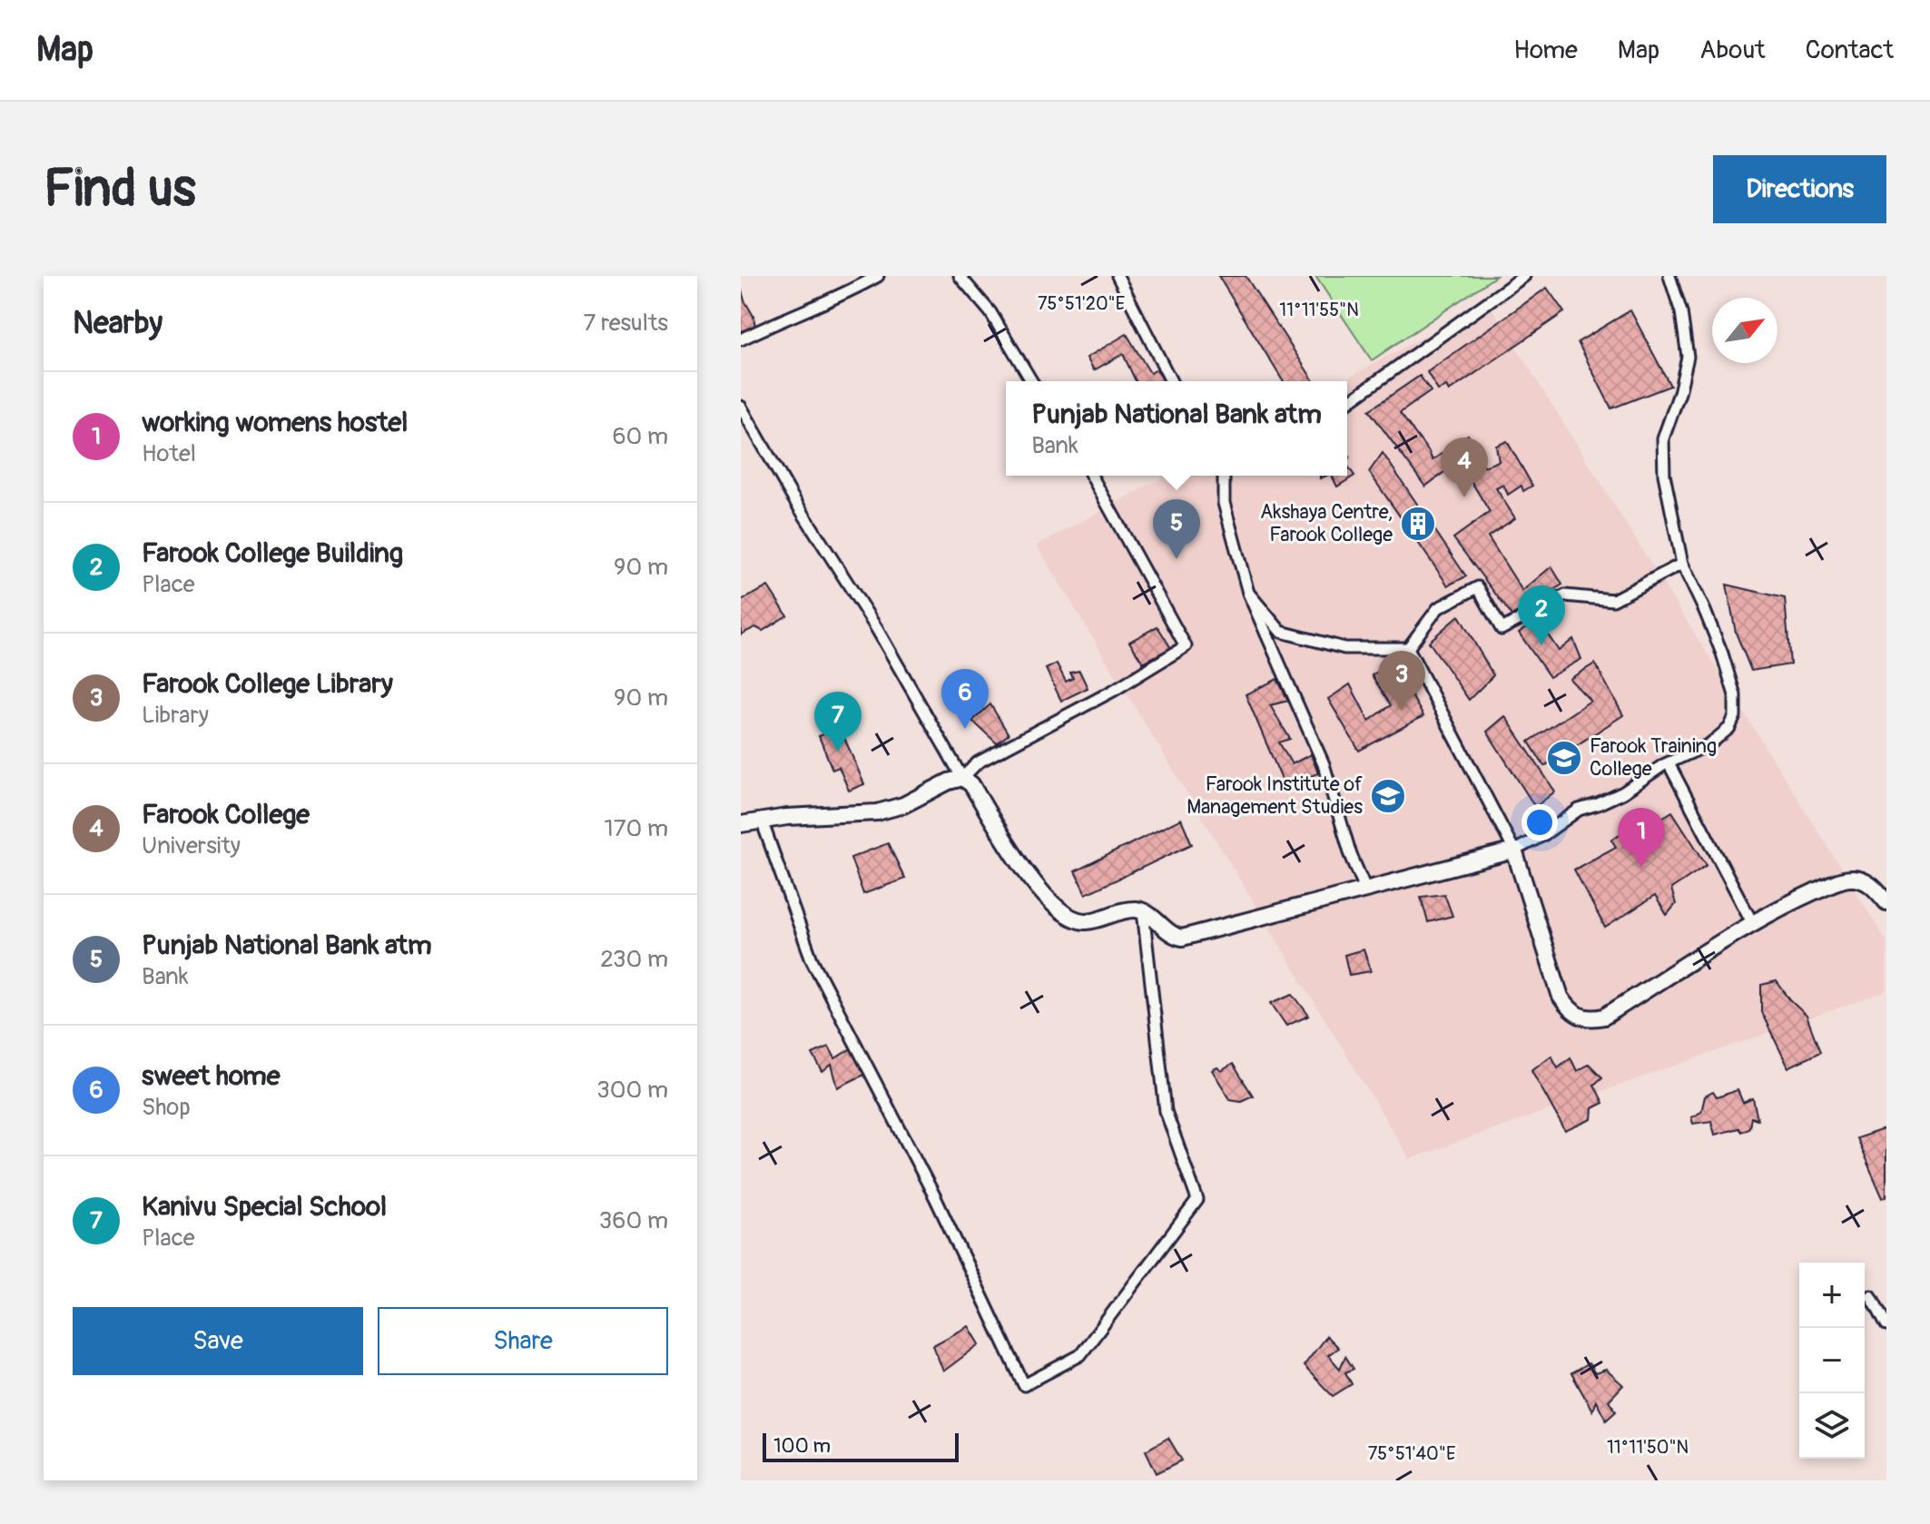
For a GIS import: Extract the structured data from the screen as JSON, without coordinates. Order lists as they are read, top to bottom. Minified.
{"places":{"building":["Akshaya Centre, Farook College"],"school or university":["Farook Training College","Farook Institute of Management Studies"]},"scale_bar":"100 m","north":"top right","page":{"header":"Map","nav":["Home","Map","About","Contact"],"buttons":["Directions",["Save","Share"]],"title":"Find us","heading":["Nearby","7 results"],"list":[{"mark":"1","name":"working womens hostel","note":"Hotel","value":"60 m"},{"mark":"2","name":"Farook College Building","note":"Place","value":"90 m"},{"mark":"3","name":"Farook College Library","note":"Library","value":"90 m"},{"mark":"4","name":"Farook College","note":"University","value":"170 m"},{"mark":"5","name":"Punjab National Bank atm","note":"Bank","value":"230 m"},{"mark":"6","name":"sweet home","note":"Shop","value":"300 m"},{"mark":"7","name":"Kanivu Special School","note":"Place","value":"360 m"}],"popup":["Punjab National Bank atm","Bank"],"pins":["4","5","2","3","6","7","1"],"map_buttons":["+","−"],"scale":"100 m"},"coordinates":["75°51'20\"E","11°11'55\"N","11°11'50\"N","75°51'40\"E"]}
